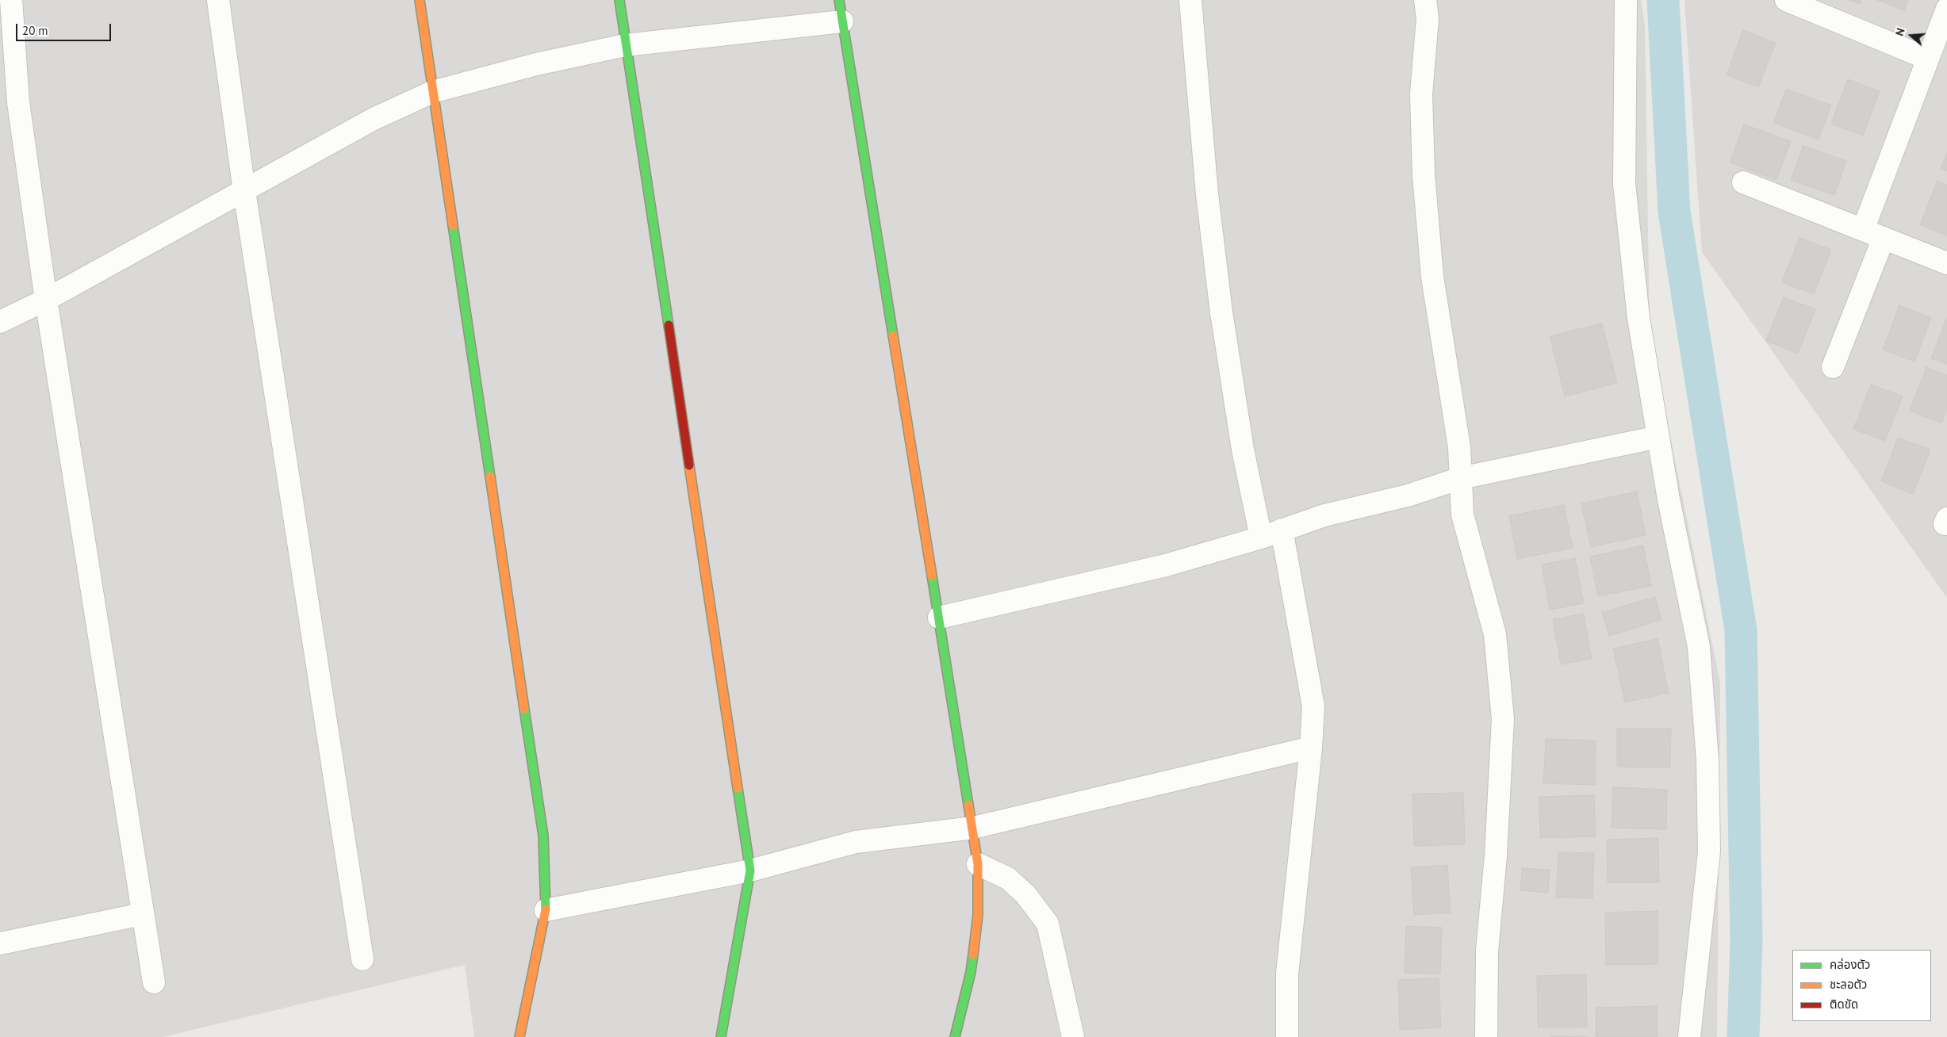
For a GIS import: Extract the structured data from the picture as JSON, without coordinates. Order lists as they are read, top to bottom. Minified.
{"legend":["คล่องตัว","ชะลอตัว","ติดขัด"],"scale_bar":"20 m","north":"left"}
